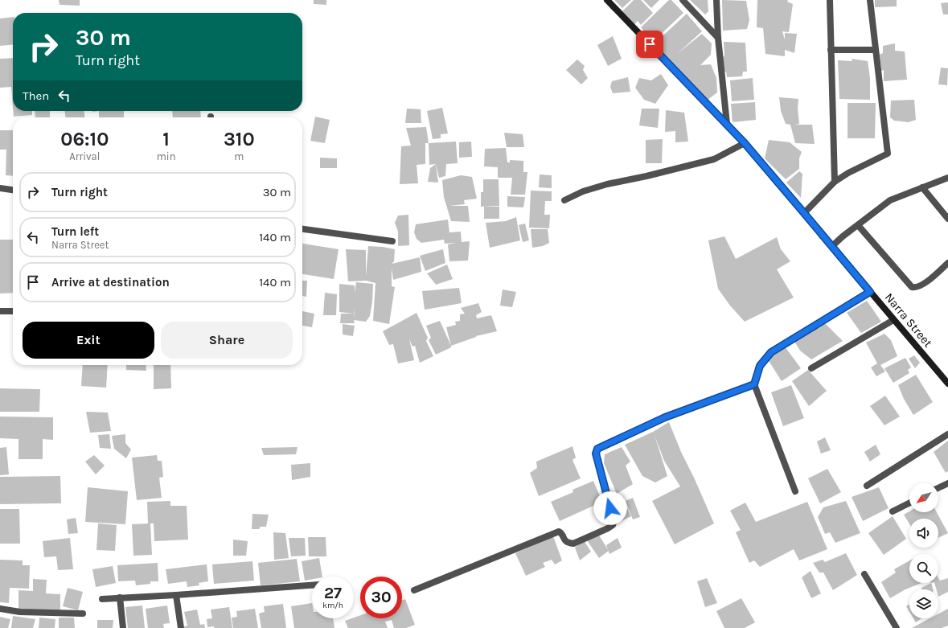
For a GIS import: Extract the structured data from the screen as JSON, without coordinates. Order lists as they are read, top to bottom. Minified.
{"streets":{"street":["Narra Street"]},"north":"bottom left","page":{"turn":["30 m","Turn right"],"then":"Then","eta":["06:10","Arrival","1","min","310","m"],"list":[{"name":"Turn right","value":"30 m"},{"name":"Turn left","note":"Narra Street","value":"140 m"},{"name":"Arrive at destination","value":"140 m"}],"buttons":["Exit","Share"],"speed":"27 km/h","limit":"30"}}
